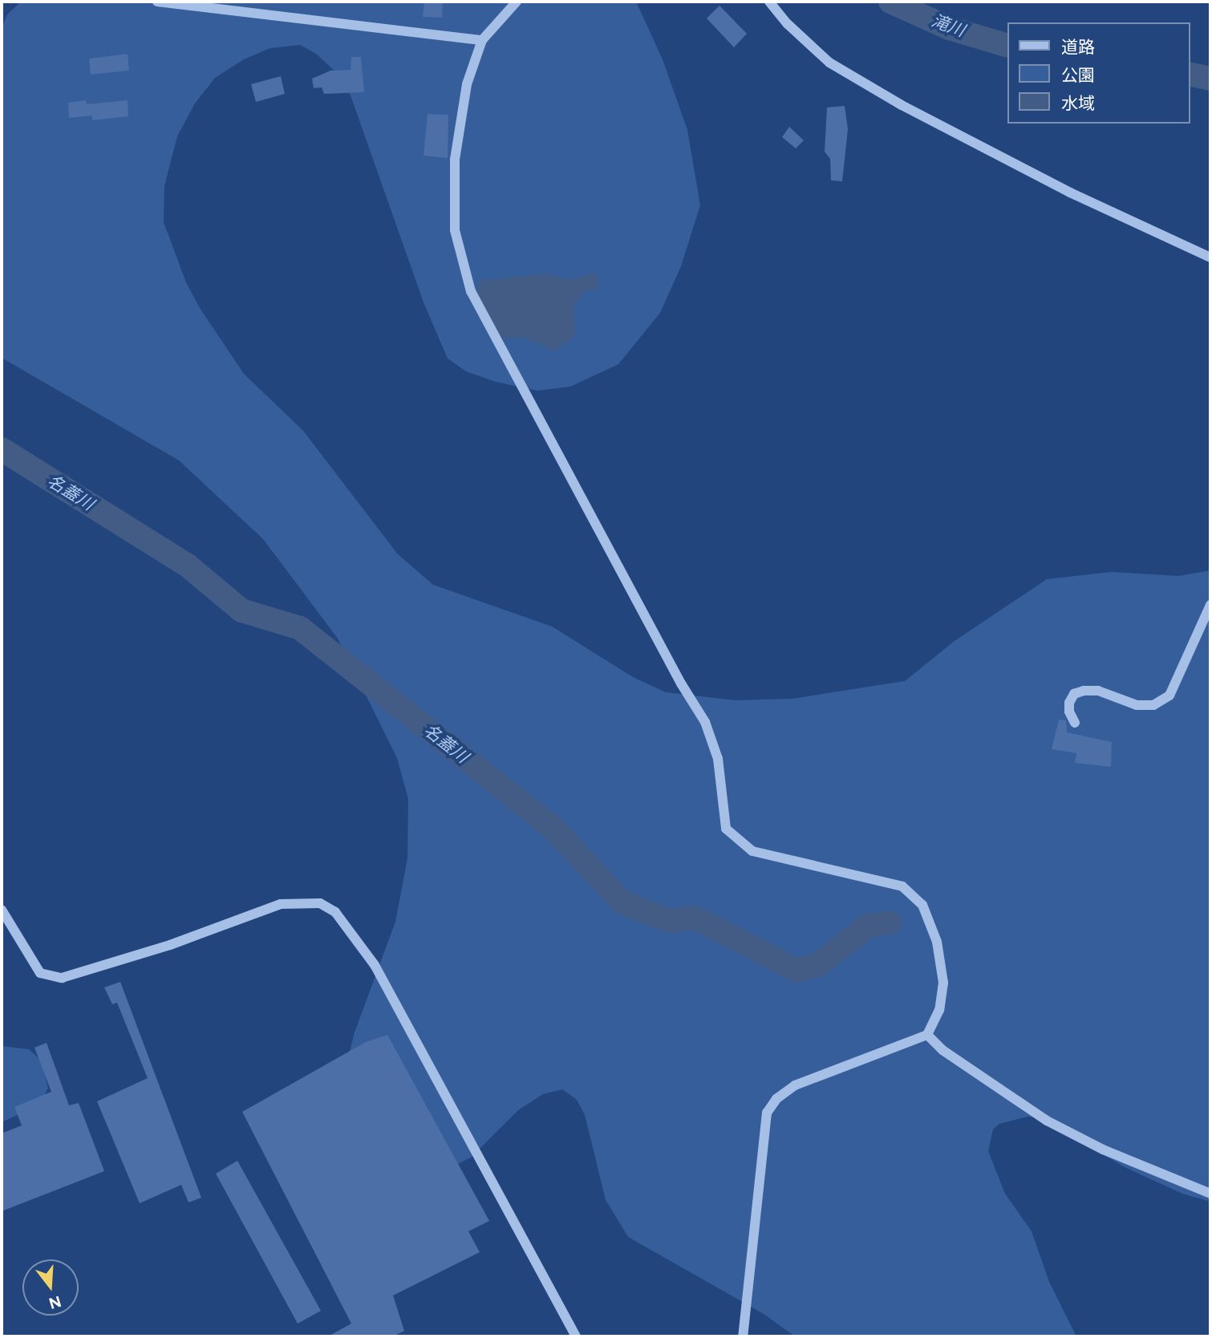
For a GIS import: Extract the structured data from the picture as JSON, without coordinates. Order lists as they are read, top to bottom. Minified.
{"water":["滝川","名蓋川"],"legend":["道路","公園","水域"],"north":"bottom"}
